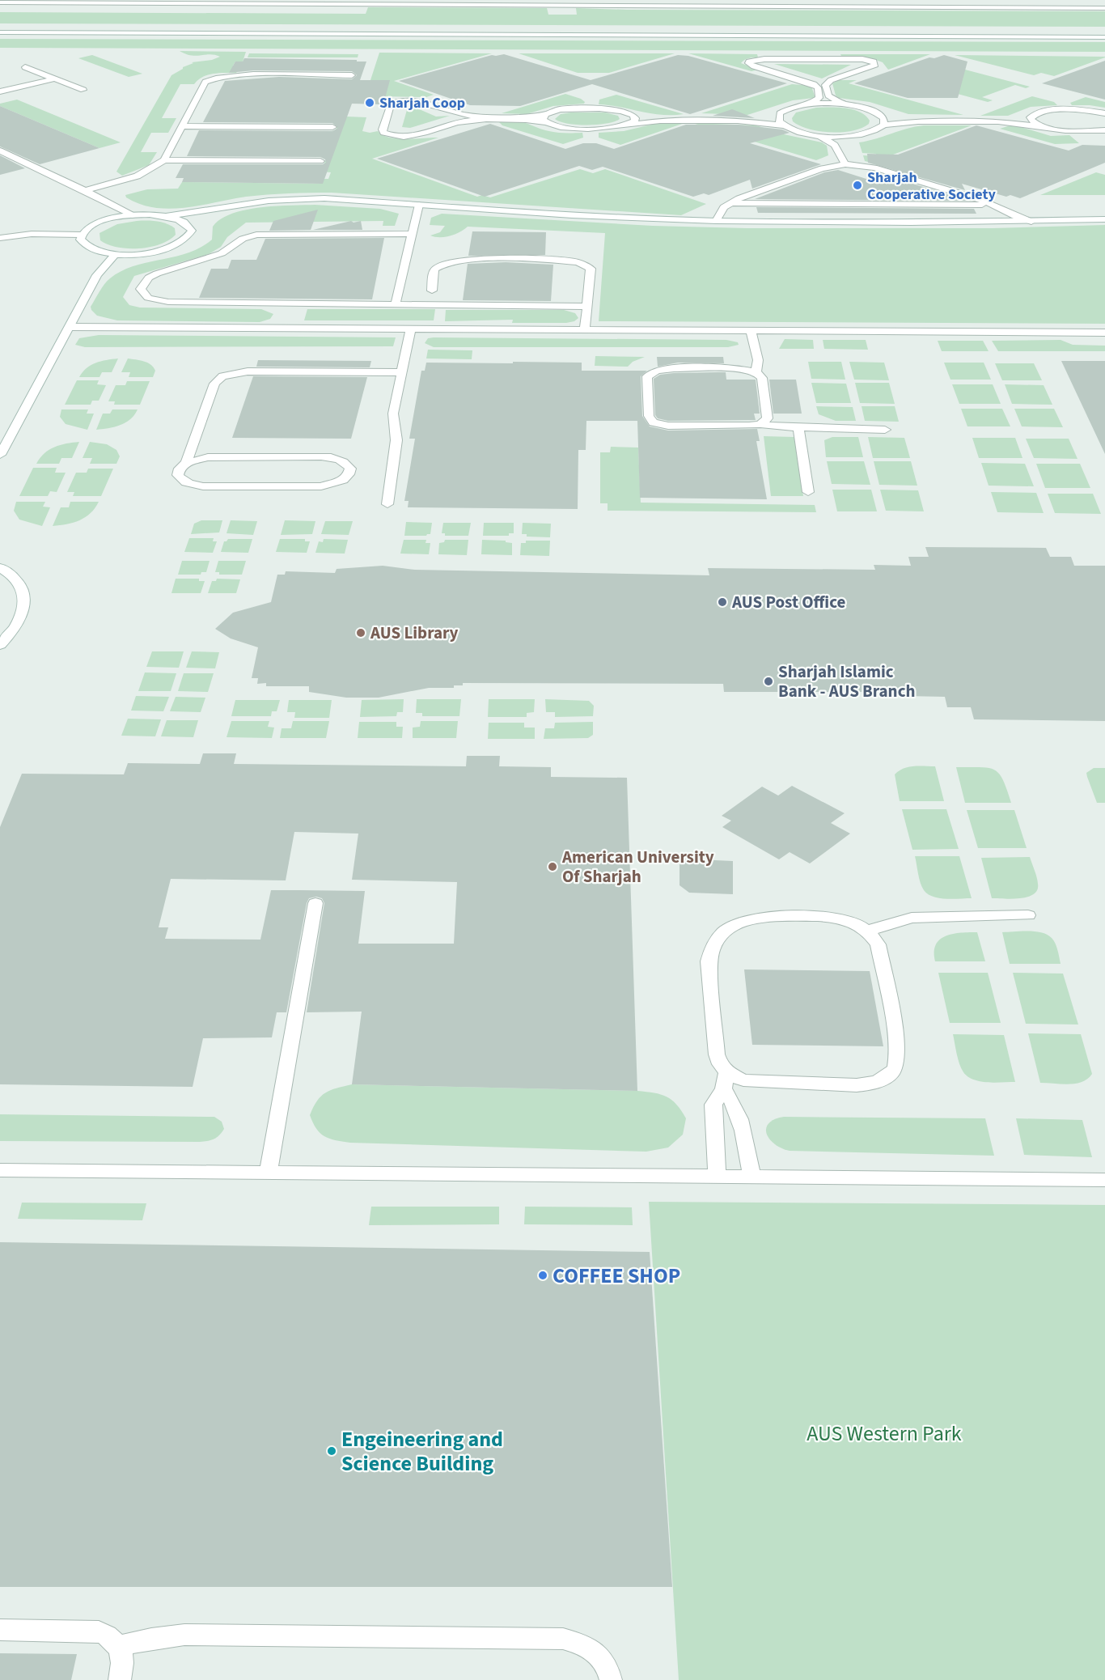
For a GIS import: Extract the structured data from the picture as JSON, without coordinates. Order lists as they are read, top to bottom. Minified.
{"parks":["AUS Western Park"],"places":["Sharjah Coop","Sharjah Cooperative Society","AUS Post Office","AUS Library","Sharjah Islamic Bank - AUS Branch","American University Of Sharjah","COFFEE SHOP","Engeineering and Science Building"]}
